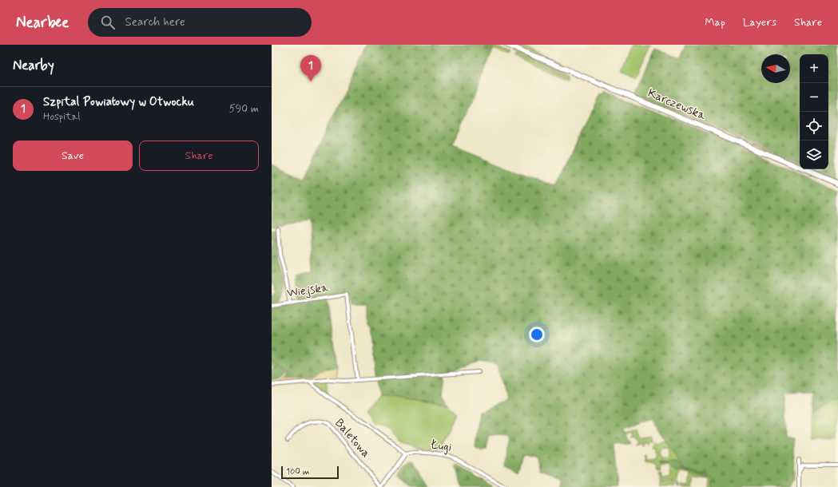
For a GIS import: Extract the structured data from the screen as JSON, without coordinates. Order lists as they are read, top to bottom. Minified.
{"streets":{"main road":["Karczewska"],"street":["Wiejska","Baletowa","Ługi"]},"scale_bar":"100 m","north":"left","page":{"header":"Nearbee","search":"Search here","nav":["Map","Layers","Share"],"heading":"Nearby","map_buttons":["+","−"],"pins":"1","list":[{"mark":"1","name":"Szpital Powiatowy w Otwocku","note":"Hospital","value":"590 m"}],"buttons":["Save","Share"],"scale":"100 m"}}
